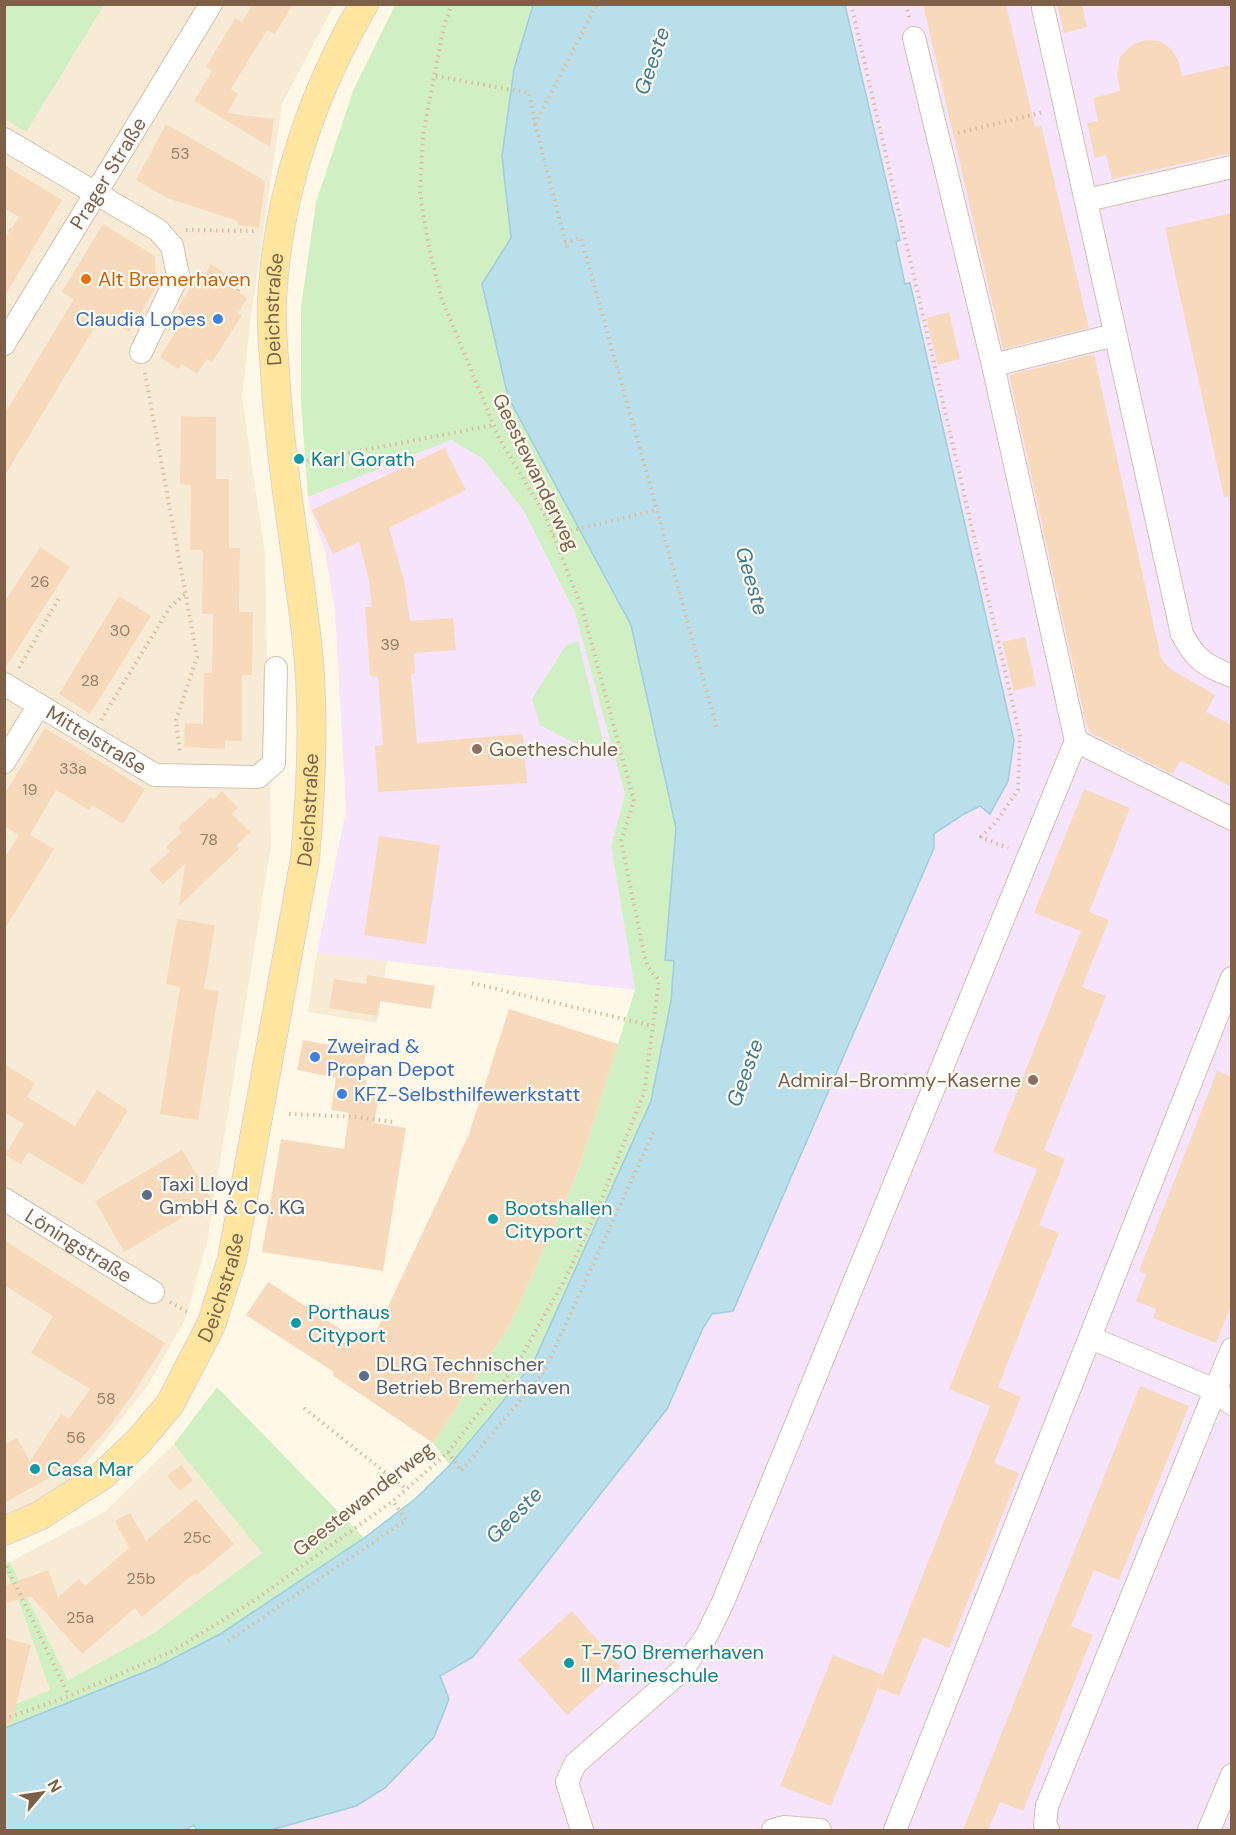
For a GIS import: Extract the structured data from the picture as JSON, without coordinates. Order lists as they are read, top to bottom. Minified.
{"streets":{"main road":["Deichstraße"],"street":["Prager Straße","Mittelstraße","Löningstraße"],"path":["Geestewanderweg"]},"water":["Geeste"],"places":["Alt Bremerhaven","Claudia Lopes","Karl Gorath","Goetheschule","Zweirad & Propan Depot","Admiral-Brommy-Kaserne","KFZ-Selbsthilfewerkstatt","Taxi Lloyd GmbH & Co. KG","Bootshallen Cityport","Porthaus Cityport","DLRG Technischer Betrieb Bremerhaven","Casa Mar","T-750 Bremerhaven II Marineschule"],"house_numbers":["53","26","30","39","28","33a","19","78","58","56","25c","25b","25a"],"north":"top right"}
